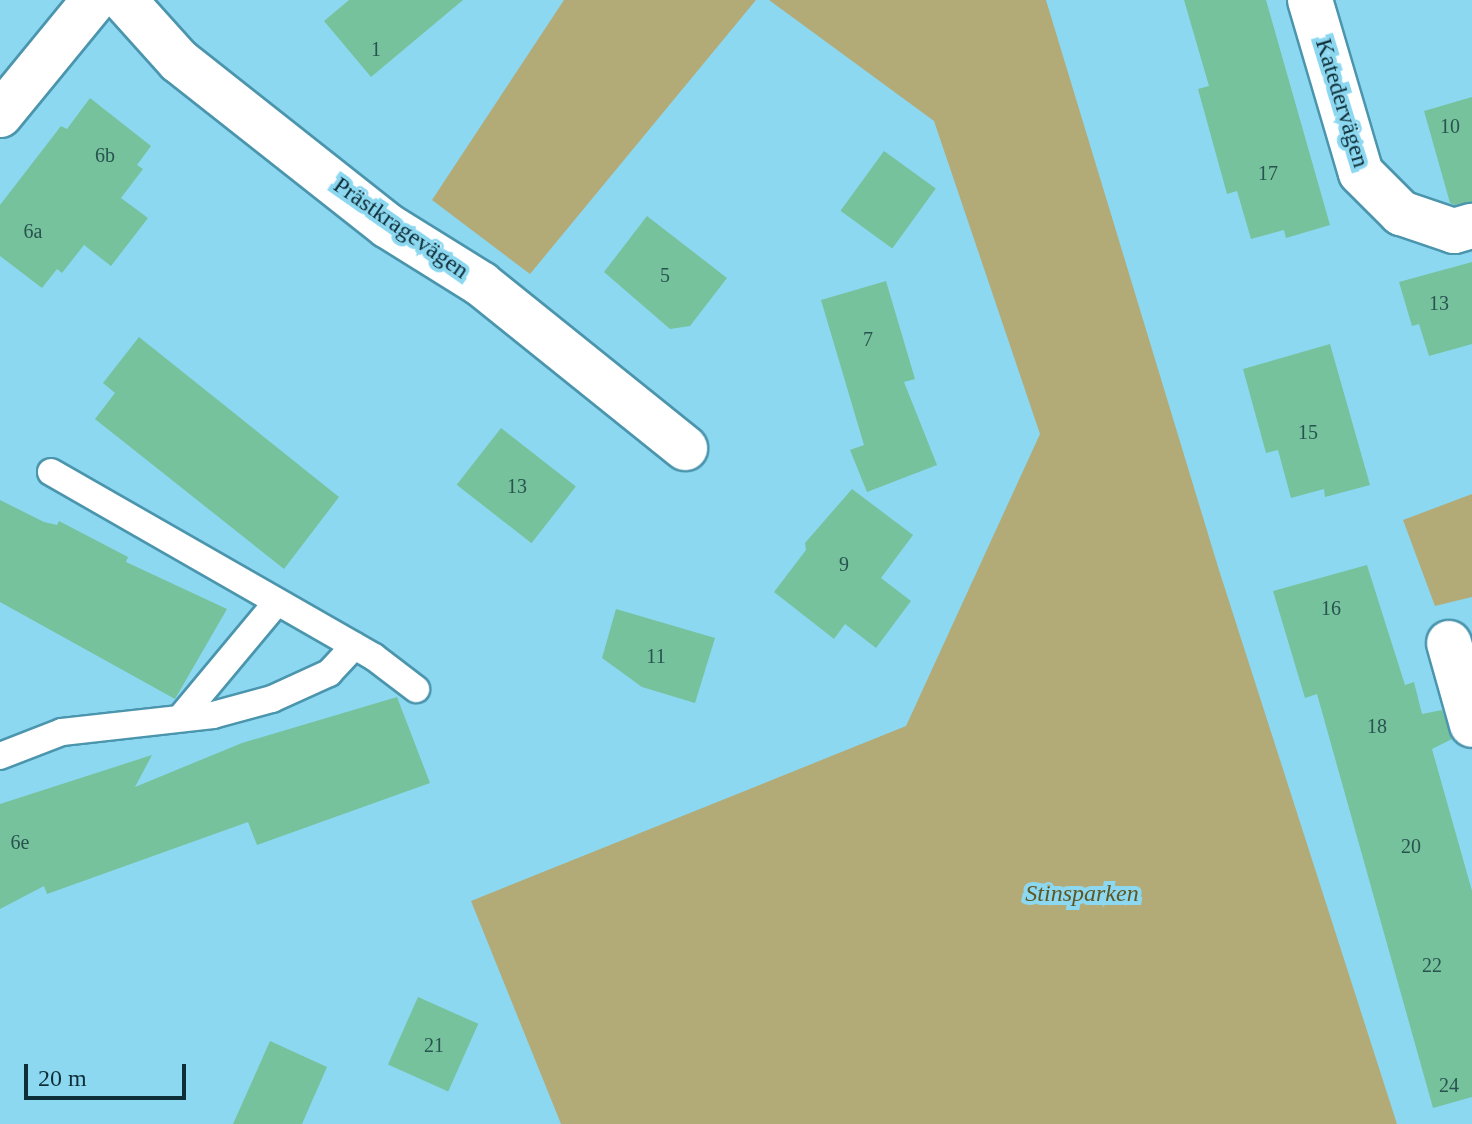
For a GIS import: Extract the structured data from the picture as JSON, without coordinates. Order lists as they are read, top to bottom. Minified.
{"streets":{"street":["Katedervägen","Prästkragevägen"]},"parks":["Stinsparken"],"house_numbers":["1","10","6b","17","6a","5","13","7","15","13","9","16","11","18","6e","20","22","21","24"],"scale_bar":"20 m"}
